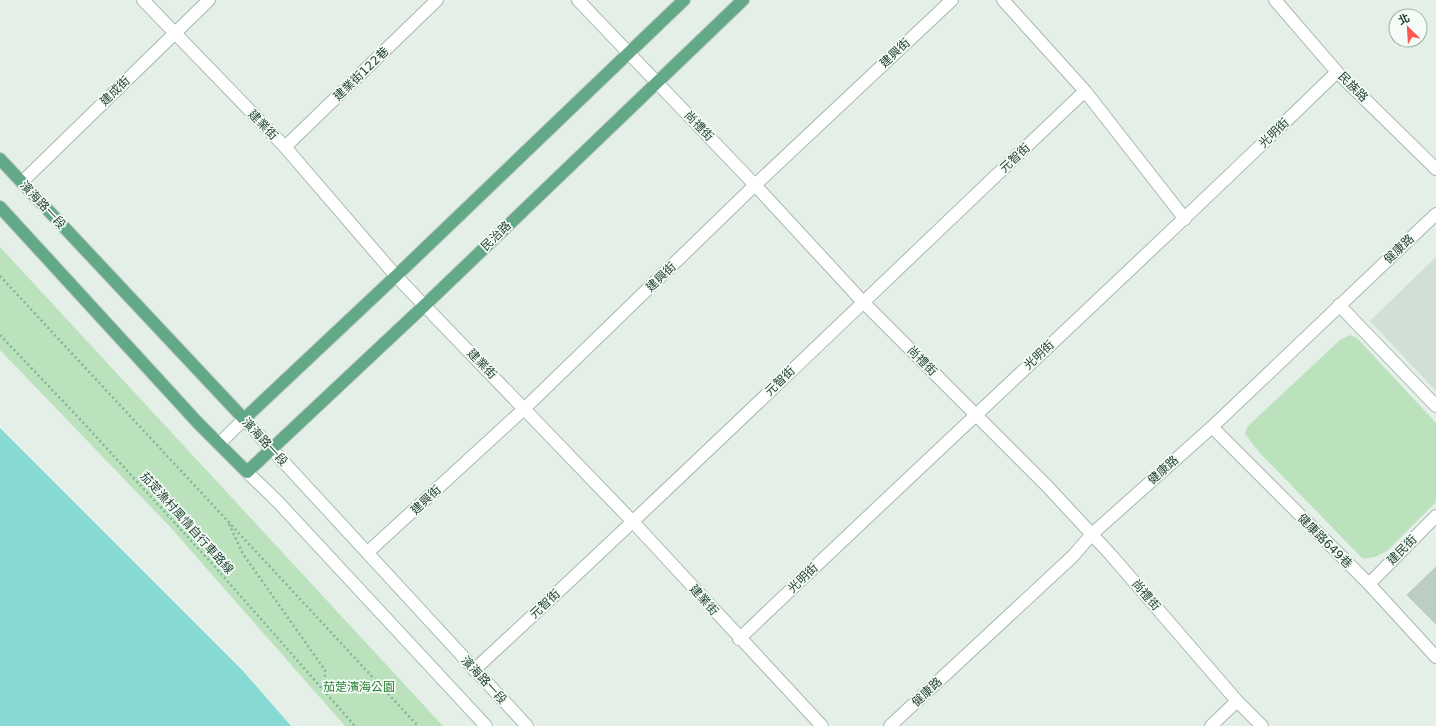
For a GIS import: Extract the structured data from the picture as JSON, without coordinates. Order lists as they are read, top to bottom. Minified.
{"streets":{"main road":["濱海路一段","民治路"],"street":["建興街","建業街122巷","民族路","建成街","建業街","尚禮街","光明街","元智街","健康路","健康路649巷","建民街"],"path":["茄萣漁村風情自行車路線"]},"crossings":[["建興街","建業街"],["建興街","尚禮街"],["建興街","濱海路一段"],["建業街122巷","建業街"],["民族路","光明街"],["建成街","建業街"],["建成街","濱海路一段"],["建業街","光明街"],["建業街","元智街"],["建業街","民治路"],["尚禮街","光明街"],["尚禮街","元智街"],["尚禮街","民治路"],["尚禮街","健康路"],["元智街","濱海路一段"],["濱海路一段","民治路"],["健康路","健康路649巷"],["健康路649巷","建民街"]],"parks":["茄萣濱海公園"],"north":"top left"}
